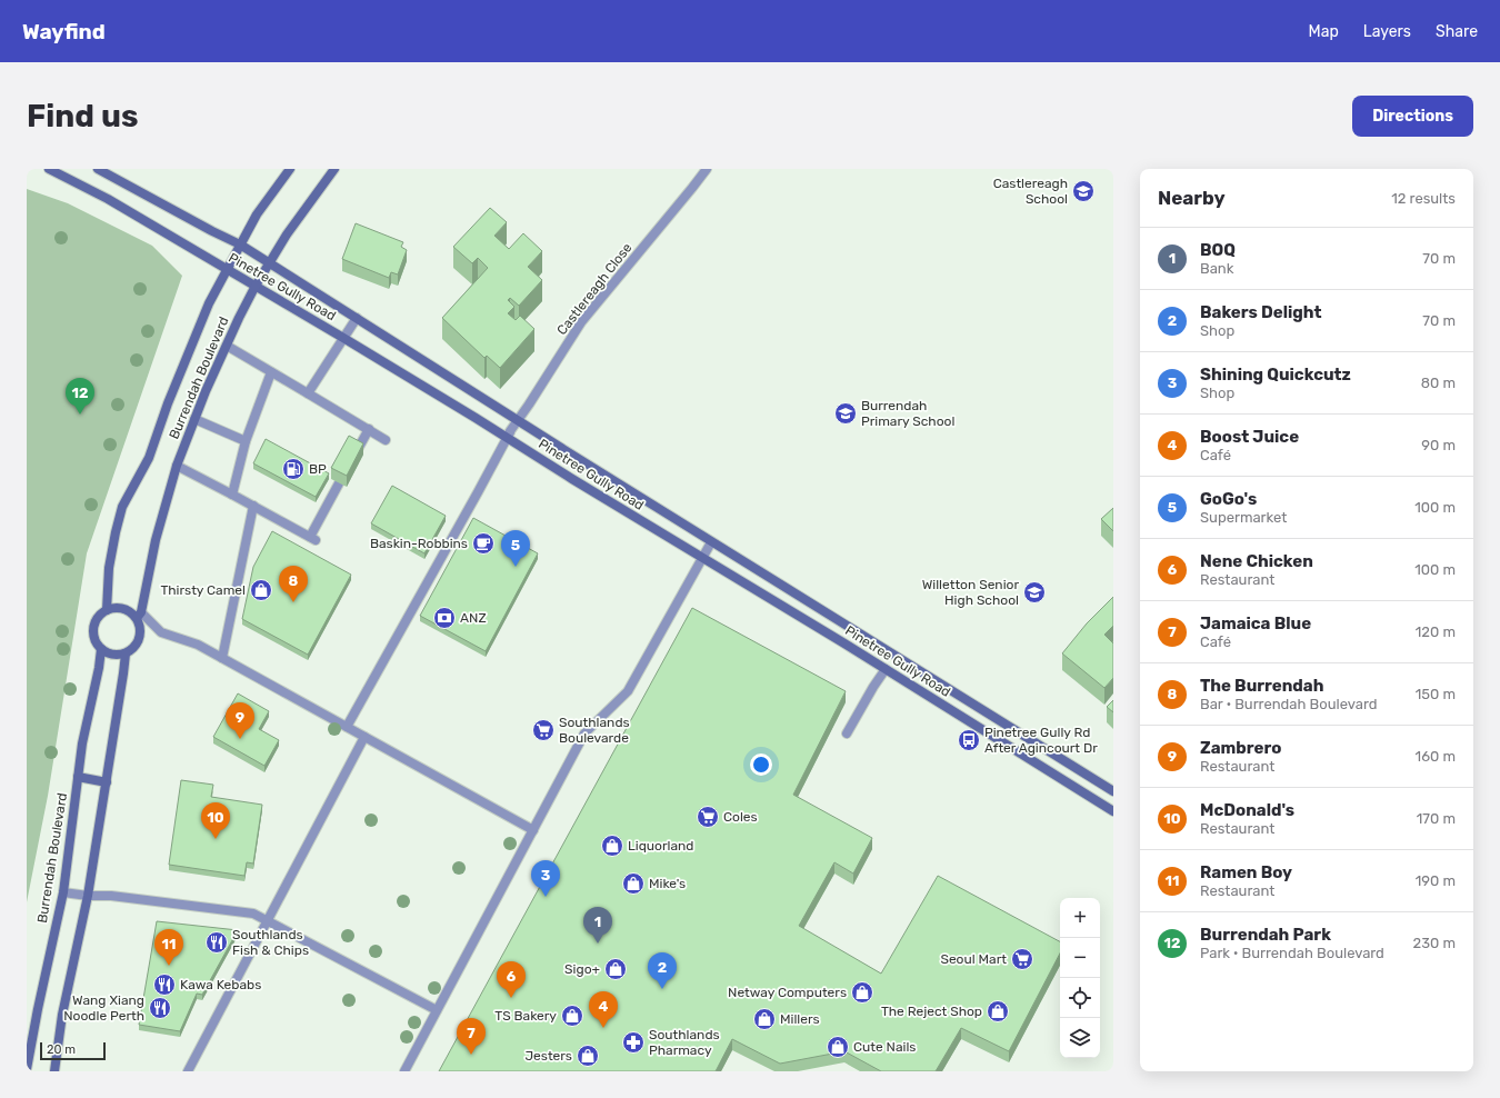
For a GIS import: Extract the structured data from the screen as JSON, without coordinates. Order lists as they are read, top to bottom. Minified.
{"streets":{"main road":["Pinetree Gully Road","Burrendah Boulevard"],"street":["Castlereagh Close"]},"crossings":[["Pinetree Gully Road","Castlereagh Close"],["Pinetree Gully Road","Burrendah Boulevard"]],"places":{"school or university":["Castlereagh School","Burrendah Primary School","Willetton Senior High School"],"fuel station":["BP"],"cafe":["Baskin-Robbins"],"shop":["Thirsty Camel","Liquorland","Mike's","Sigo+","Netway Computers","The Reject Shop","TS Bakery","Millers","Cute Nails","Jesters"],"bank":["ANZ"],"supermarket":["Southlands Boulevarde","Coles","Seoul Mart"],"bus stop":["Pinetree Gully Rd After Agincourt Dr"],"restaurant":["Southlands Fish & Chips","Kawa Kebabs","Wang Xiang Noodle Perth"],"pharmacy":["Southlands Pharmacy"]},"scale_bar":"20 m","page":{"header":"Wayfind","nav":["Map","Layers","Share"],"buttons":"Directions","title":"Find us","heading":["Nearby","12 results"],"list":[{"mark":"1","name":"BOQ","note":"Bank","value":"70 m"},{"mark":"2","name":"Bakers Delight","note":"Shop","value":"70 m"},{"mark":"3","name":"Shining Quickcutz","note":"Shop","value":"80 m"},{"mark":"4","name":"Boost Juice","note":"Café","value":"90 m"},{"mark":"5","name":"GoGo's","note":"Supermarket","value":"100 m"},{"mark":"6","name":"Nene Chicken","note":"Restaurant","value":"100 m"},{"mark":"7","name":"Jamaica Blue","note":"Café","value":"120 m"},{"mark":"8","name":"The Burrendah","note":"Bar · Burrendah Boulevard","value":"150 m"},{"mark":"9","name":"Zambrero","note":"Restaurant","value":"160 m"},{"mark":"10","name":"McDonald's","note":"Restaurant","value":"170 m"},{"mark":"11","name":"Ramen Boy","note":"Restaurant","value":"190 m"},{"mark":"12","name":"Burrendah Park","note":"Park · Burrendah Boulevard","value":"230 m"}],"pins":["12","5","8","9","10","3","1","11","2","6","4","7"],"map_buttons":["+","−"],"scale":"20 m"}}
